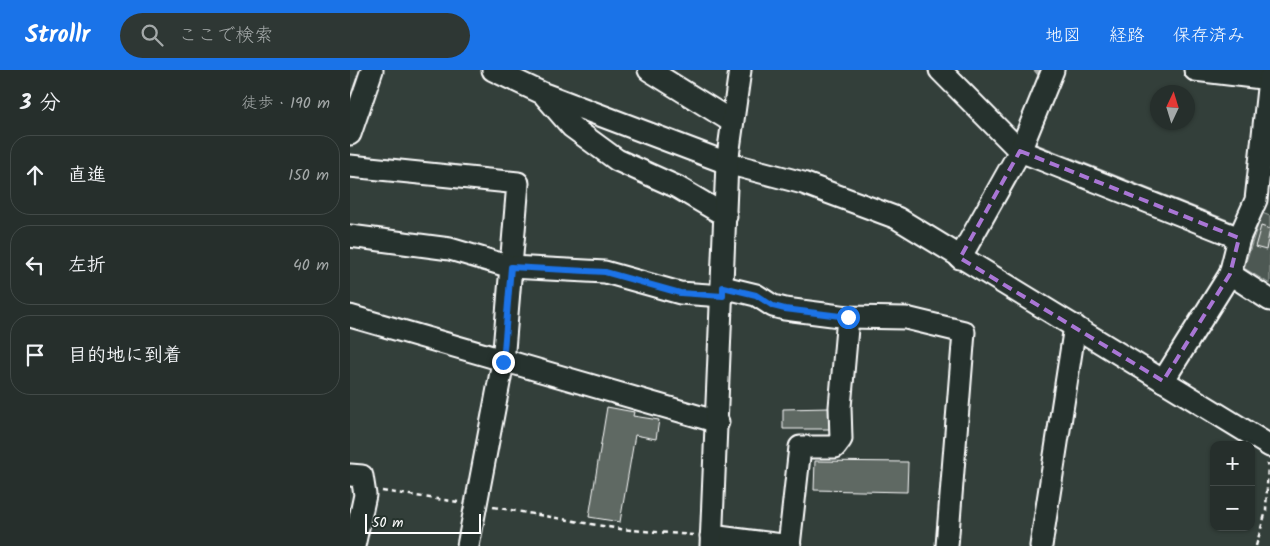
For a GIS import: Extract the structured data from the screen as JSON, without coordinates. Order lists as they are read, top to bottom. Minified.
{"scale_bar":"50 m","north":"top","page":{"header":"Strollr","search":"ここで検索","nav":["地図","経路","保存済み"],"heading":["3 分","徒歩 · 190 m"],"list":[["直進","150 m"],["左折","40 m"],"目的地に到着"],"map_buttons":["+","−"],"scale":"50 m"}}
